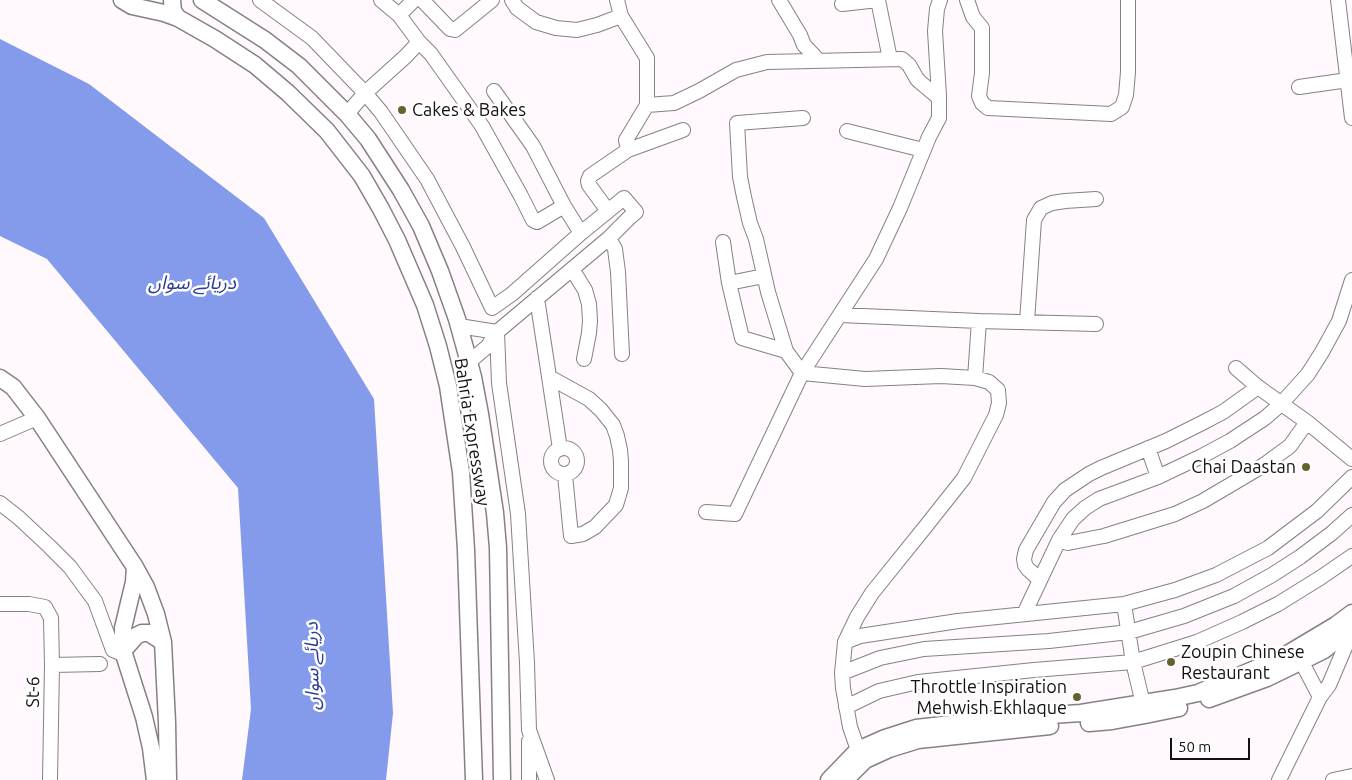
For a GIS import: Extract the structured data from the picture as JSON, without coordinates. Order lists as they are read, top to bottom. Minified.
{"streets":{"main road":["Bahria Expressway"],"street":["St-6"]},"water":["دریائے سواں"],"places":["Cakes & Bakes","Chai Daastan","Zoupin Chinese Restaurant","Throttle Inspiration Mehwish Ekhlaque"],"scale_bar":"50 m"}
